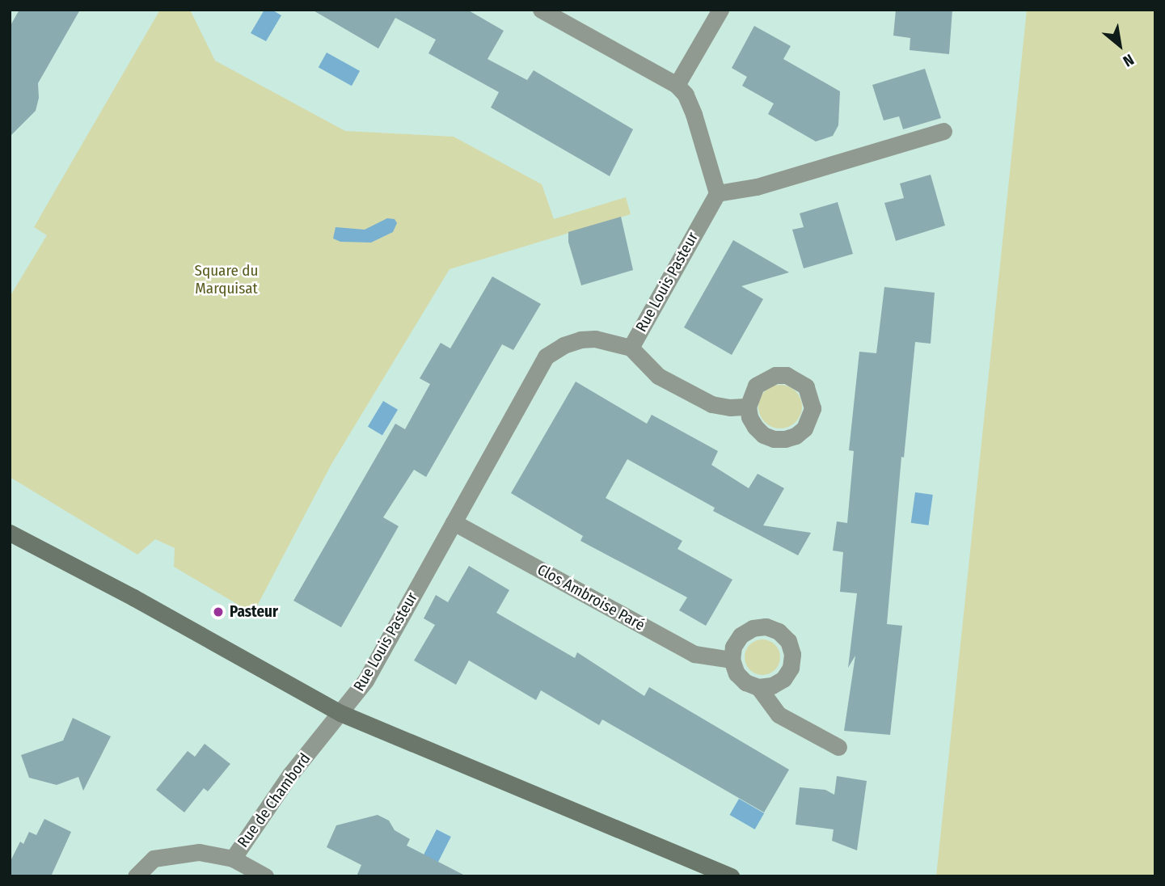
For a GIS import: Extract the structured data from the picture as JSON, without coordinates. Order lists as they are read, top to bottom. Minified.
{"streets":{"street":["Rue Louis Pasteur","Clos Ambroise Paré","Rue de Chambord"]},"crossings":[["Rue Louis Pasteur","Clos Ambroise Paré"],["Rue Louis Pasteur","Rue de Chambord"]],"parks":["Square du Marquisat"],"places":["Pasteur"],"north":"bottom right"}
